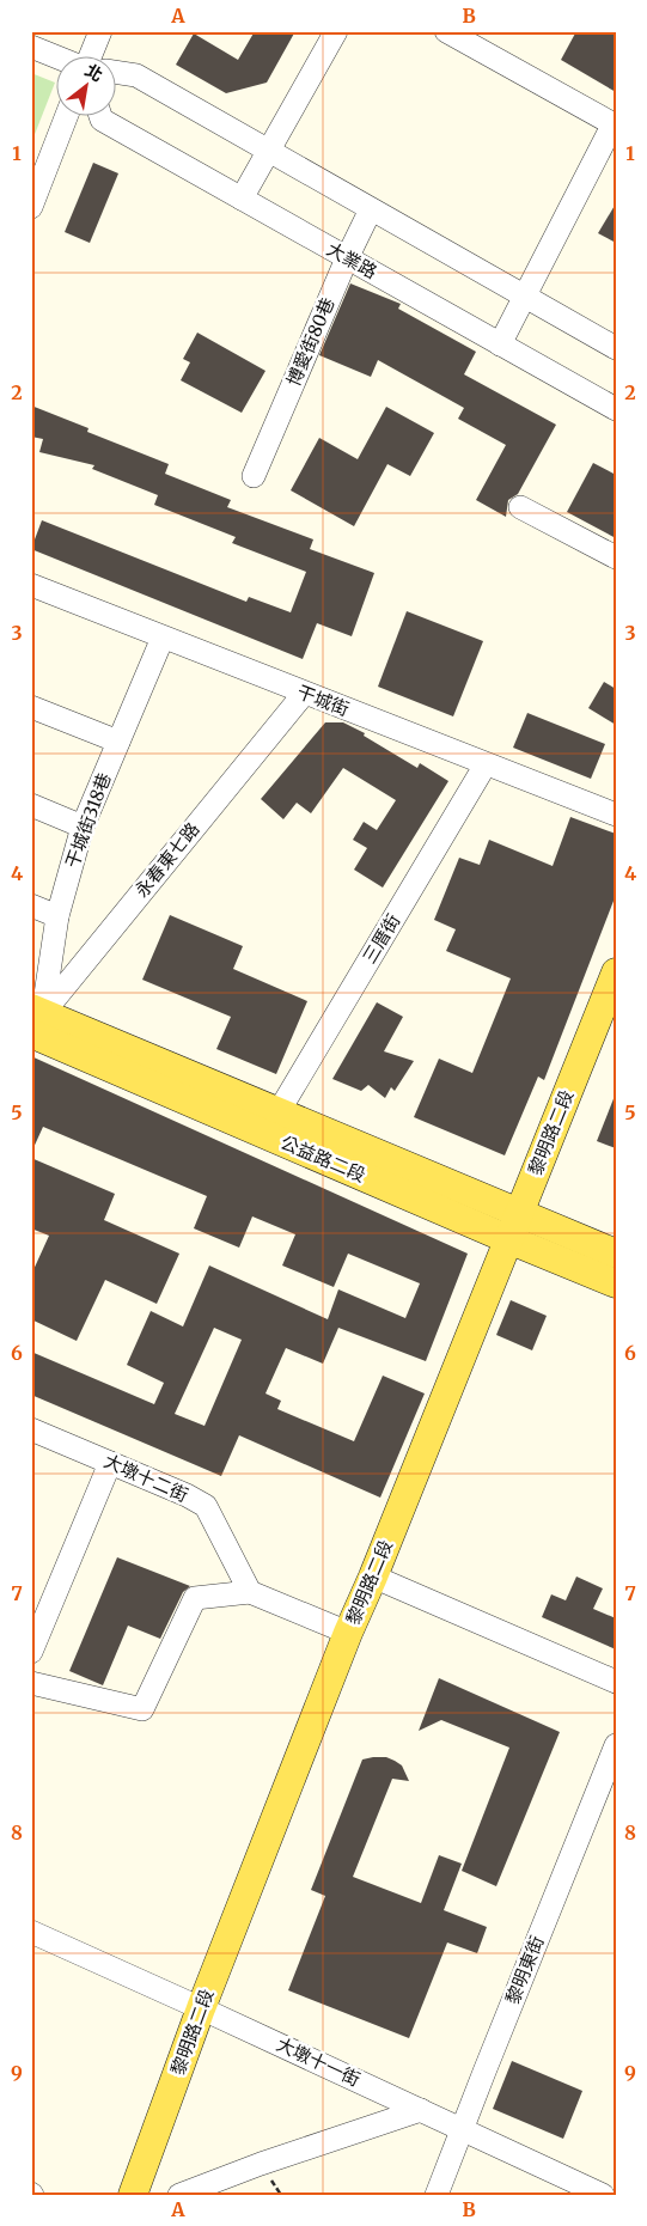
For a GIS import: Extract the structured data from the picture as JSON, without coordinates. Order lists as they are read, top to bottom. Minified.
{"streets":{"main road":["黎明路二段","公益路二段"],"street":["大業路","博愛街80巷","干城街","干城街318巷","永春東七路","三厝街","大墩十二街","黎明東街","大墩十一街"]},"crossings":[["大業路","博愛街80巷"],["干城街","干城街318巷"],["干城街","永春東七路"],["干城街","三厝街"],["干城街318巷","永春東七路"],["干城街318巷","公益路二段"],["永春東七路","公益路二段"],["三厝街","公益路二段"],["黎明路二段","公益路二段"],["黎明路二段","大墩十一街"],["黎明東街","大墩十一街"]],"north":"top right","grid":{"columns":["A","B"],"rows":["1","2","3","4","5","6","7","8","9"]}}
